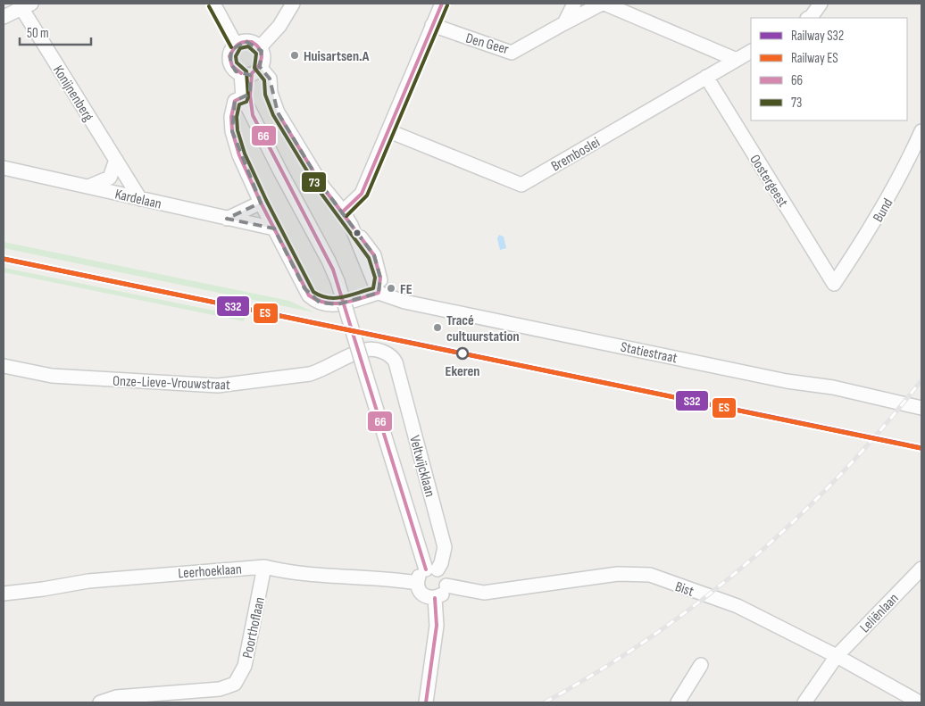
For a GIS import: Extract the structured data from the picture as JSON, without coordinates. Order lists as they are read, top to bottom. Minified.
{"streets":{"street":["Den Geer","Konijnenberg","Bremboslei","Oostergeest","Kardelaan","Bund","Statiestraat","Onze-Lieve-Vrouwstraat","Veltwijcklaan","Leerhoeklaan","Bist","Leliënlaan","Poorthoflaan"]},"crossings":[["Konijnenberg","Kardelaan"],["Bremboslei","Oostergeest"],["Oostergeest","Bund"],["Statiestraat","Veltwijcklaan"],["Onze-Lieve-Vrouwstraat","Veltwijcklaan"],["Veltwijcklaan","Leerhoeklaan"],["Veltwijcklaan","Bist"],["Leerhoeklaan","Bist"],["Leerhoeklaan","Poorthoflaan"],["Bist","Leliënlaan"]],"places":["Huisartsen.A","FE","Tracé cultuurstation","Ekeren"],"lines":["transit line 66","transit line 73","rail line S32","rail line ES"],"legend":["Railway S32","Railway ES","66","73"],"scale_bar":"50 m"}
